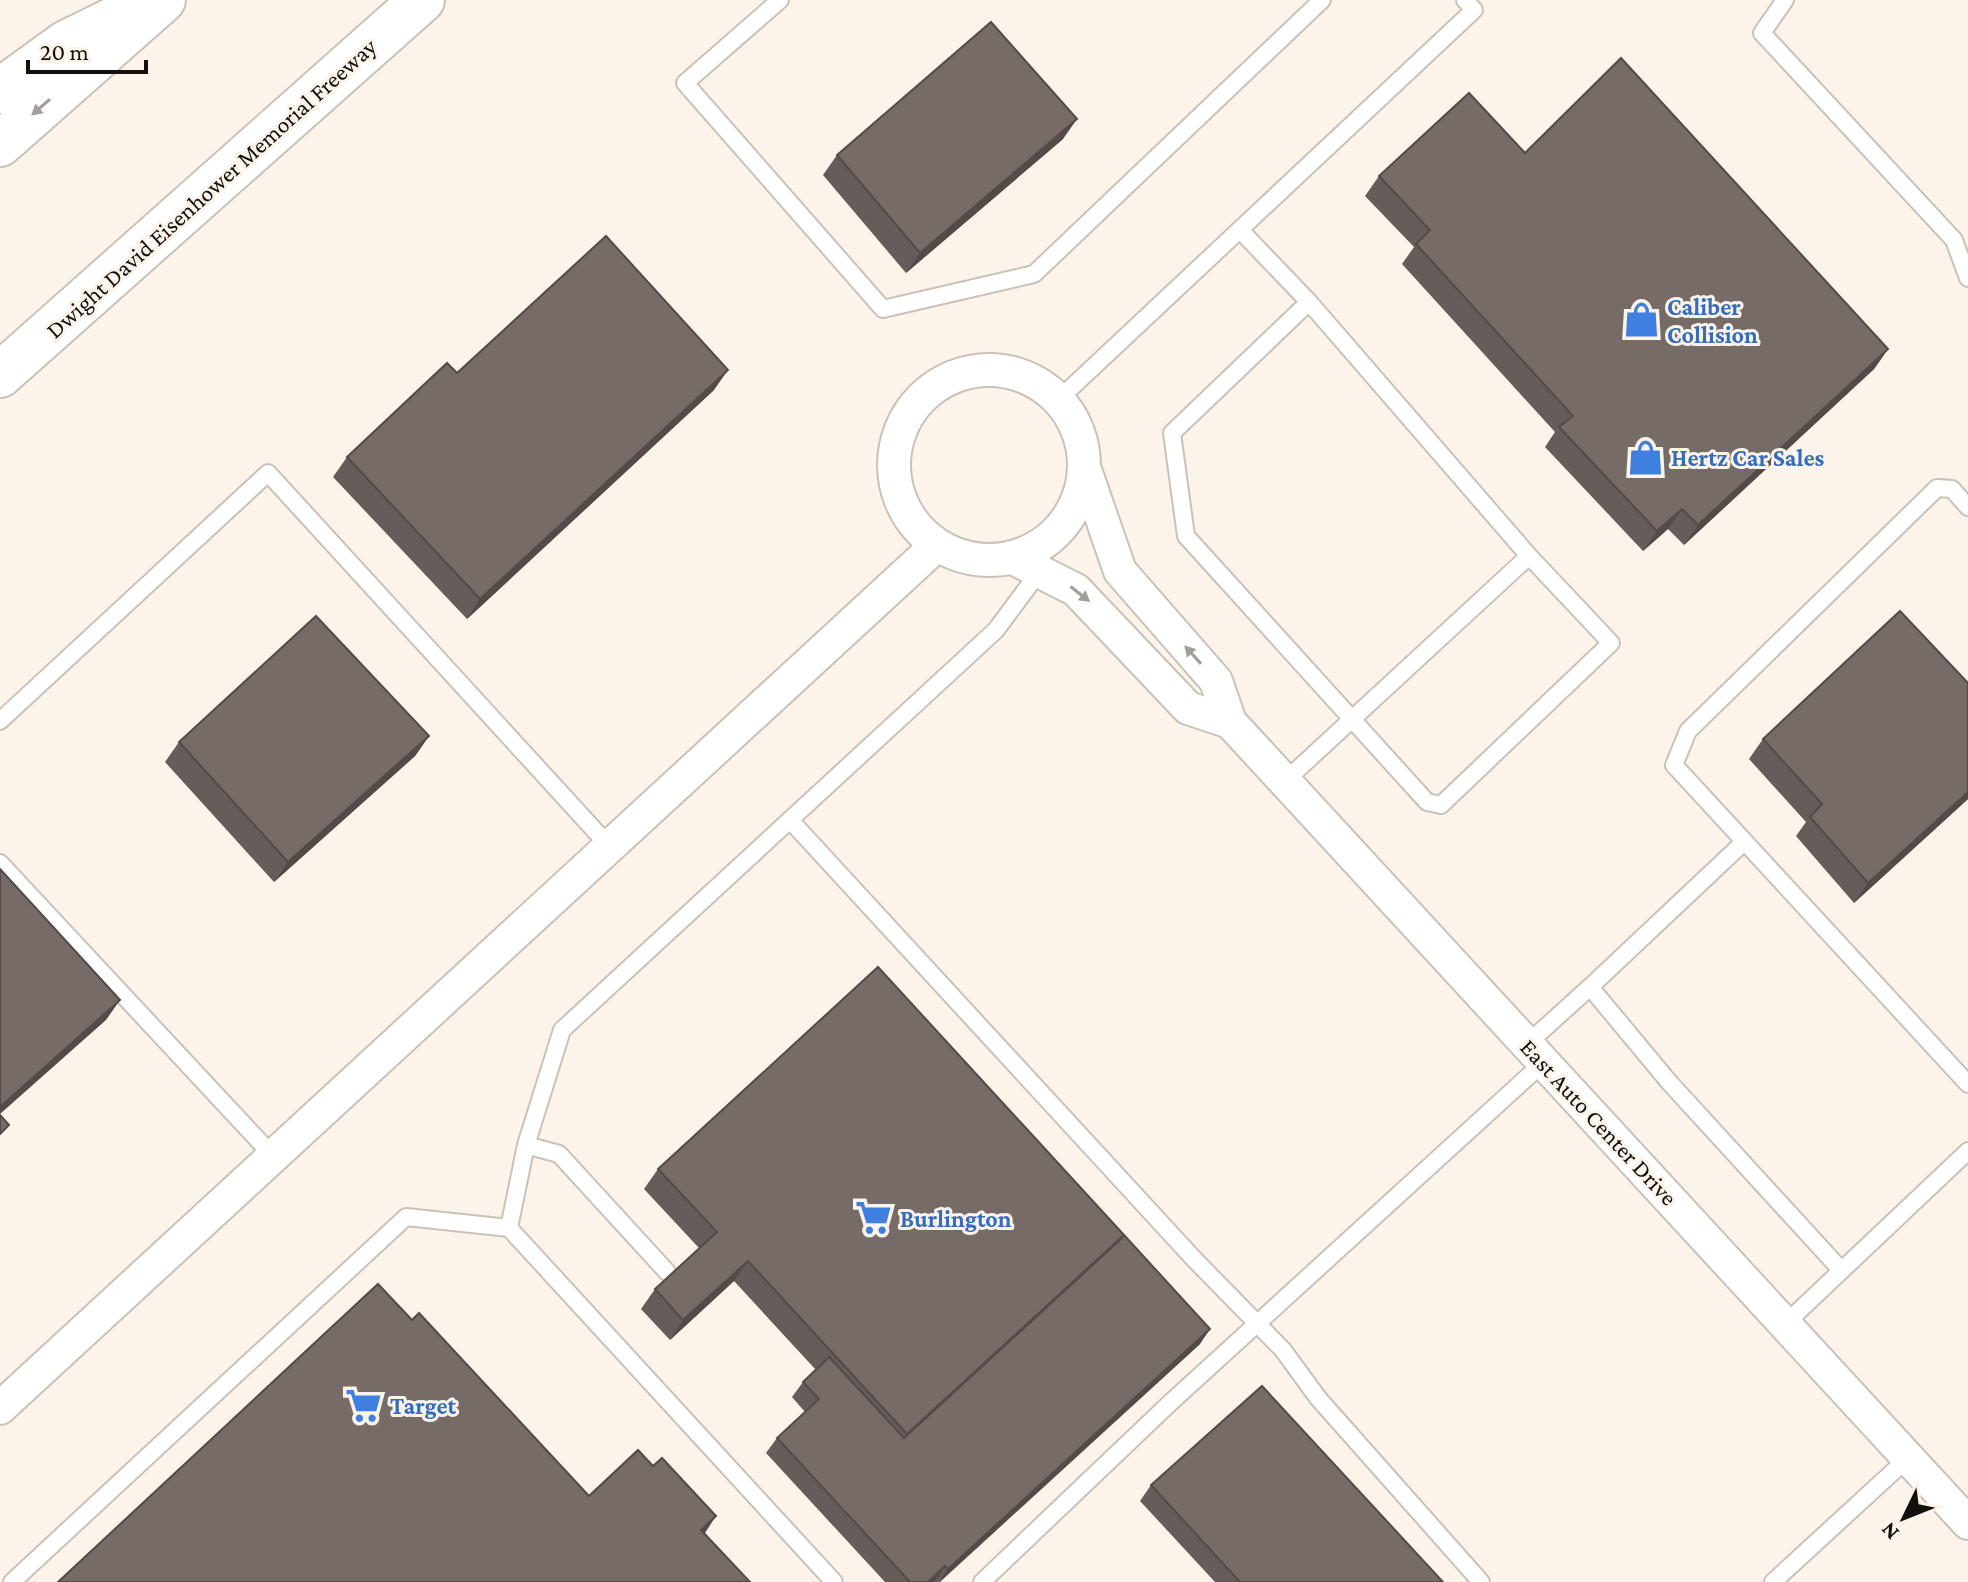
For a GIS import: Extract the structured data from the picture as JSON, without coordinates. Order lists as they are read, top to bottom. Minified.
{"streets":{"highway":["Dwight David Eisenhower Memorial Freeway"],"street":["East Auto Center Drive"]},"places":{"shop":["Caliber Collision","Hertz Car Sales"],"supermarket":["Burlington","Target"]},"scale_bar":"20 m","north":"bottom left"}
